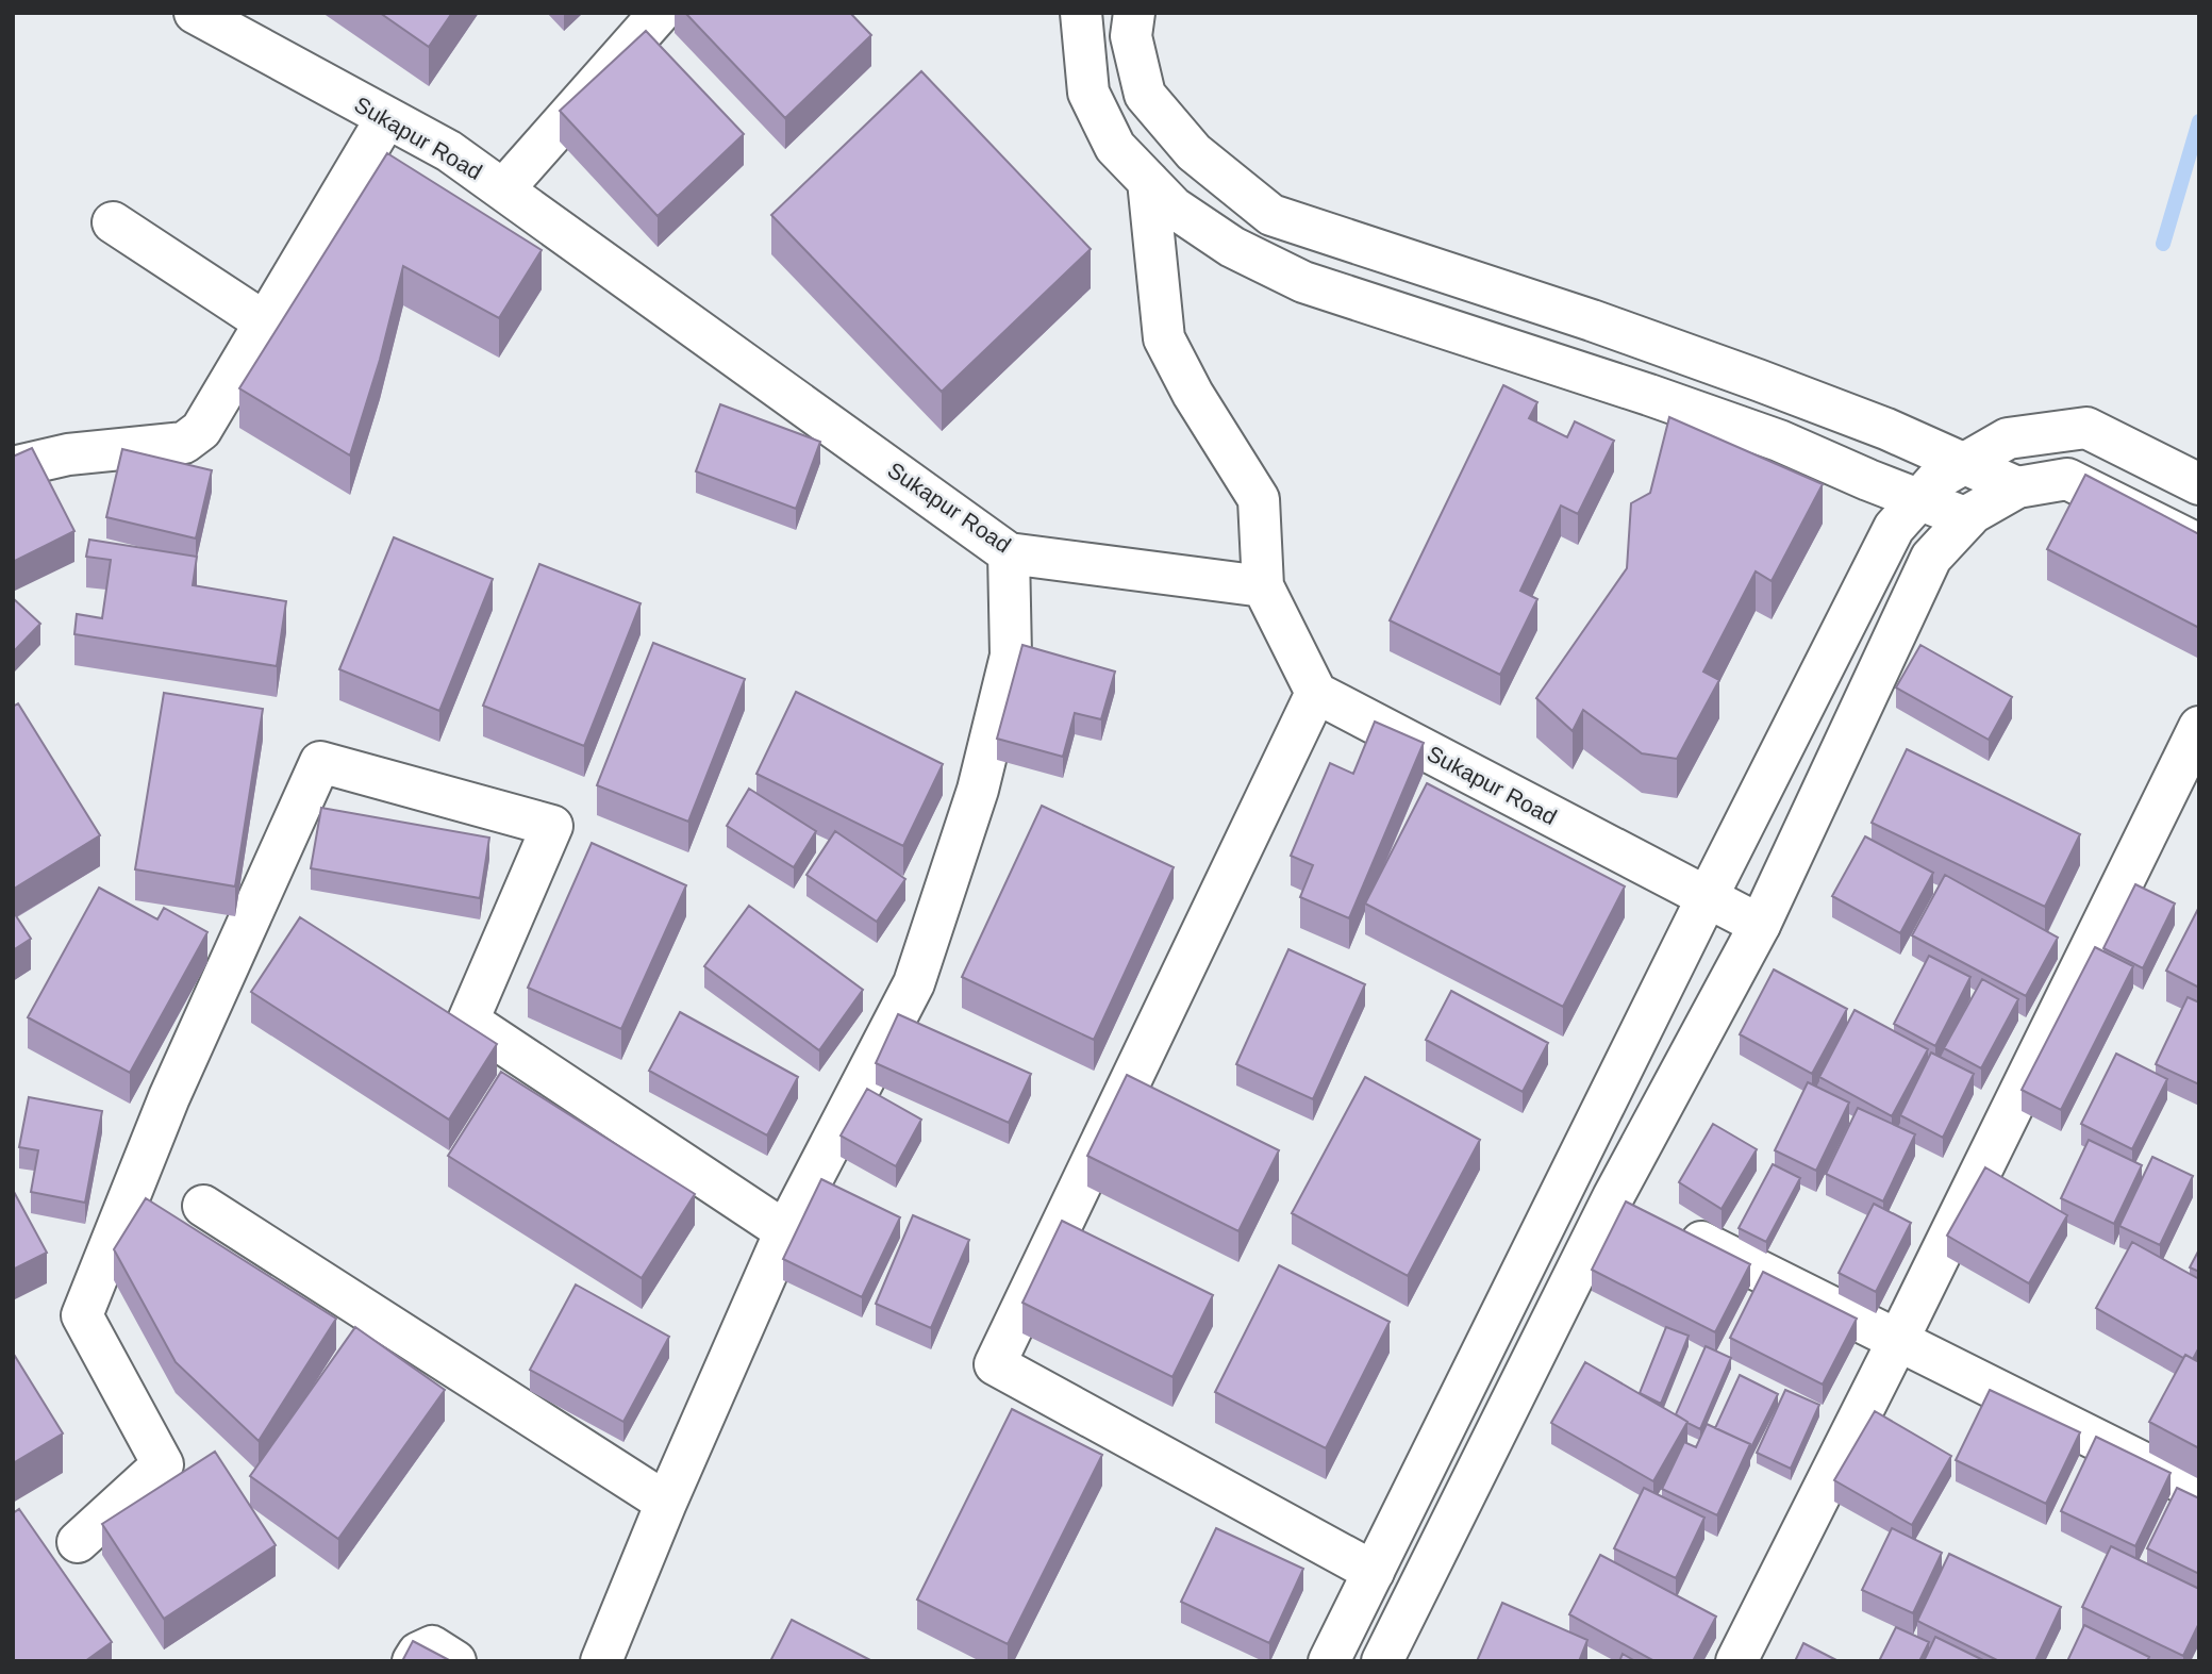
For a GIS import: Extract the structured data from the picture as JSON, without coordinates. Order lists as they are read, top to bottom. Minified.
{"streets":{"street":["Sukapur Road"]}}
